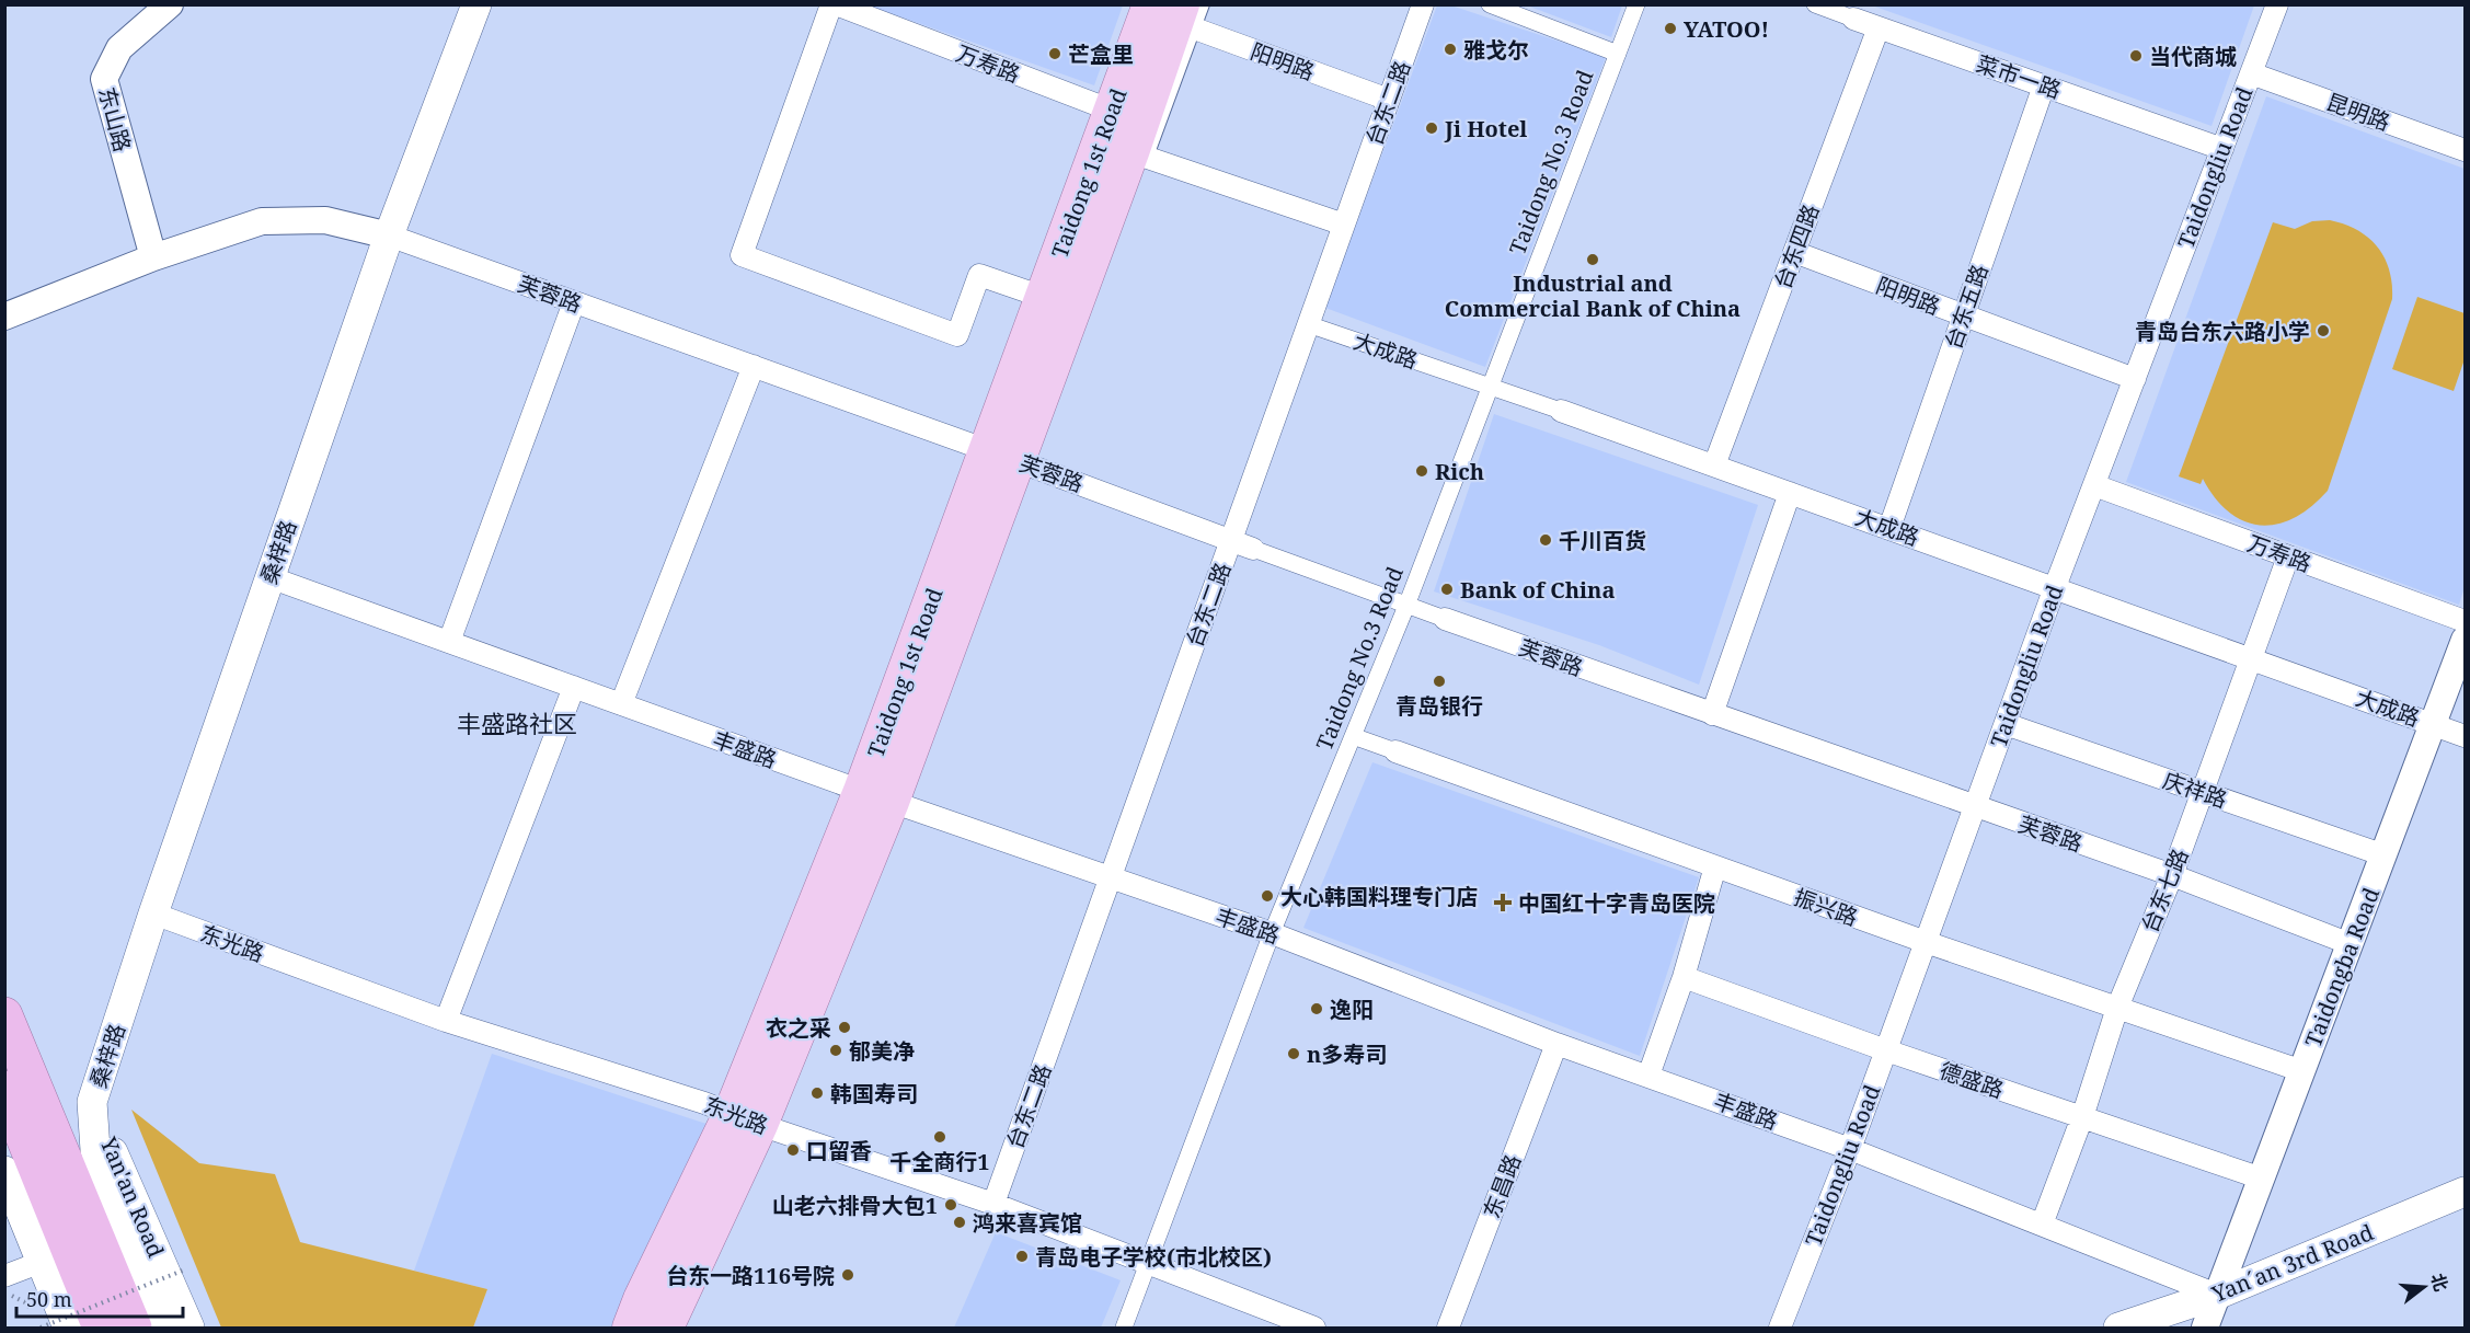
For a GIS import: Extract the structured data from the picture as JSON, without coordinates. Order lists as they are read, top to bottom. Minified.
{"streets":{"main road":["Taidong 1st Road","桑梓路","Yan'an Road","Yan´an 3rd Road"],"street":["阳明路","万寿路","菜市一路","台东二路","昆明路","东山路","Taidong No.3 Road","Taidongliu Road","台东四路","芙蓉路","台东五路","大成路","丰盛路","庆祥路","台东七路","振兴路","东光路","Taidongba Road","德盛路","东昌路"]},"crossings":[["阳明路","台东二路"],["阳明路","Taidongliu Road"],["阳明路","Taidong 1st Road"],["阳明路","台东四路"],["阳明路","台东五路"],["万寿路","台东二路"],["万寿路","Taidongliu Road"],["万寿路","Taidong 1st Road"],["万寿路","台东七路"],["菜市一路","Taidongliu Road"],["菜市一路","台东四路"],["菜市一路","台东五路"],["台东二路","芙蓉路"],["台东二路","大成路"],["台东二路","丰盛路"],["台东二路","东光路"],["昆明路","Taidongliu Road"],["Taidong No.3 Road","芙蓉路"],["Taidong No.3 Road","大成路"],["Taidong No.3 Road","丰盛路"],["Taidong No.3 Road","振兴路"],["Taidong No.3 Road","东光路"],["Taidongliu Road","芙蓉路"],["Taidongliu Road","大成路"],["Taidongliu Road","丰盛路"],["Taidongliu Road","庆祥路"],["Taidongliu Road","振兴路"],["Taidongliu Road","德盛路"],["Taidong 1st Road","芙蓉路"],["Taidong 1st Road","丰盛路"],["Taidong 1st Road","东光路"],["台东四路","大成路"],["芙蓉路","桑梓路"],["芙蓉路","台东七路"],["芙蓉路","Taidongba Road"],["台东五路","大成路"],["大成路","台东七路"],["大成路","Taidongba Road"],["桑梓路","丰盛路"],["桑梓路","东光路"],["桑梓路","Yan'an Road"],["丰盛路","台东七路"],["丰盛路","Taidongba Road"],["丰盛路","东昌路"],["丰盛路","Yan´an 3rd Road"],["庆祥路","台东七路"],["庆祥路","Taidongba Road"],["台东七路","振兴路"],["台东七路","德盛路"],["振兴路","Taidongba Road"],["Taidongba Road","德盛路"],["Taidongba Road","Yan´an 3rd Road"]],"districts":["丰盛路社区"],"places":{"other":["YATOO!","雅戈尔","芒盒里","当代商城","Ji Hotel","Industrial and Commercial Bank of China","青岛台东六路小学","Rich","千川百货","Bank of China","青岛银行","大心韩国料理专门店","逸阳","衣之采","郁美净","n多寿司","韩国寿司","千全商行1","口留香","山老六排骨大包1","鸿来喜宾馆","青岛电子学校(市北校区)","台东一路116号院"],"health":["中国红十字青岛医院"]},"scale_bar":"50 m","north":"right"}
